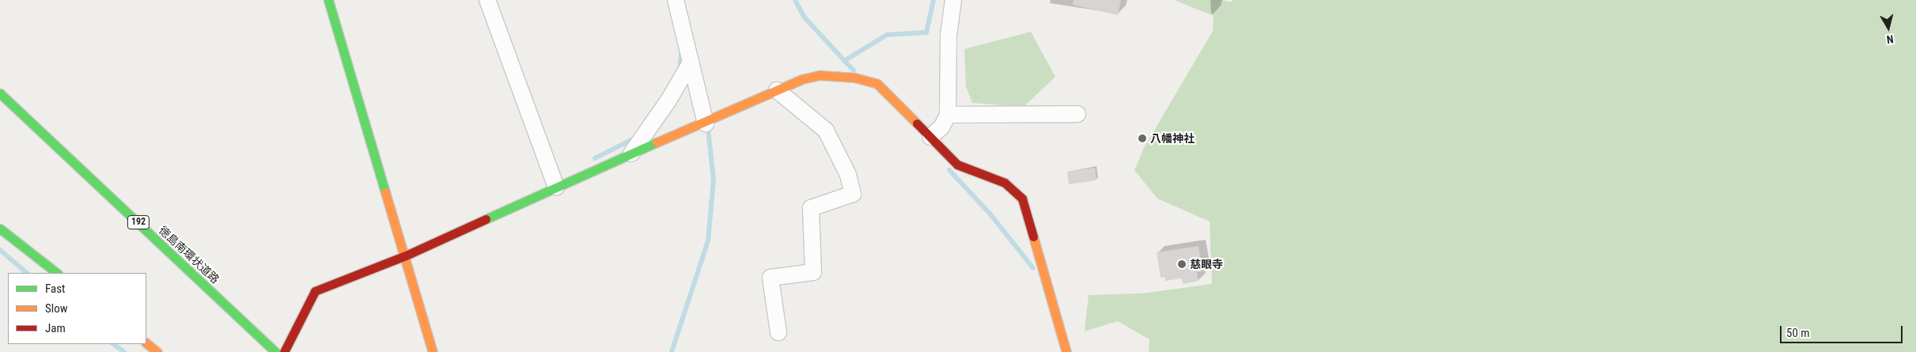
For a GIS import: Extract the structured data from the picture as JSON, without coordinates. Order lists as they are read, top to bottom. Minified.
{"streets":{"main road":["192","徳島南環状道路"]},"places":["八幡神社","慈眼寺"],"legend":["Fast","Slow","Jam"],"scale_bar":"50 m","north":"bottom"}
